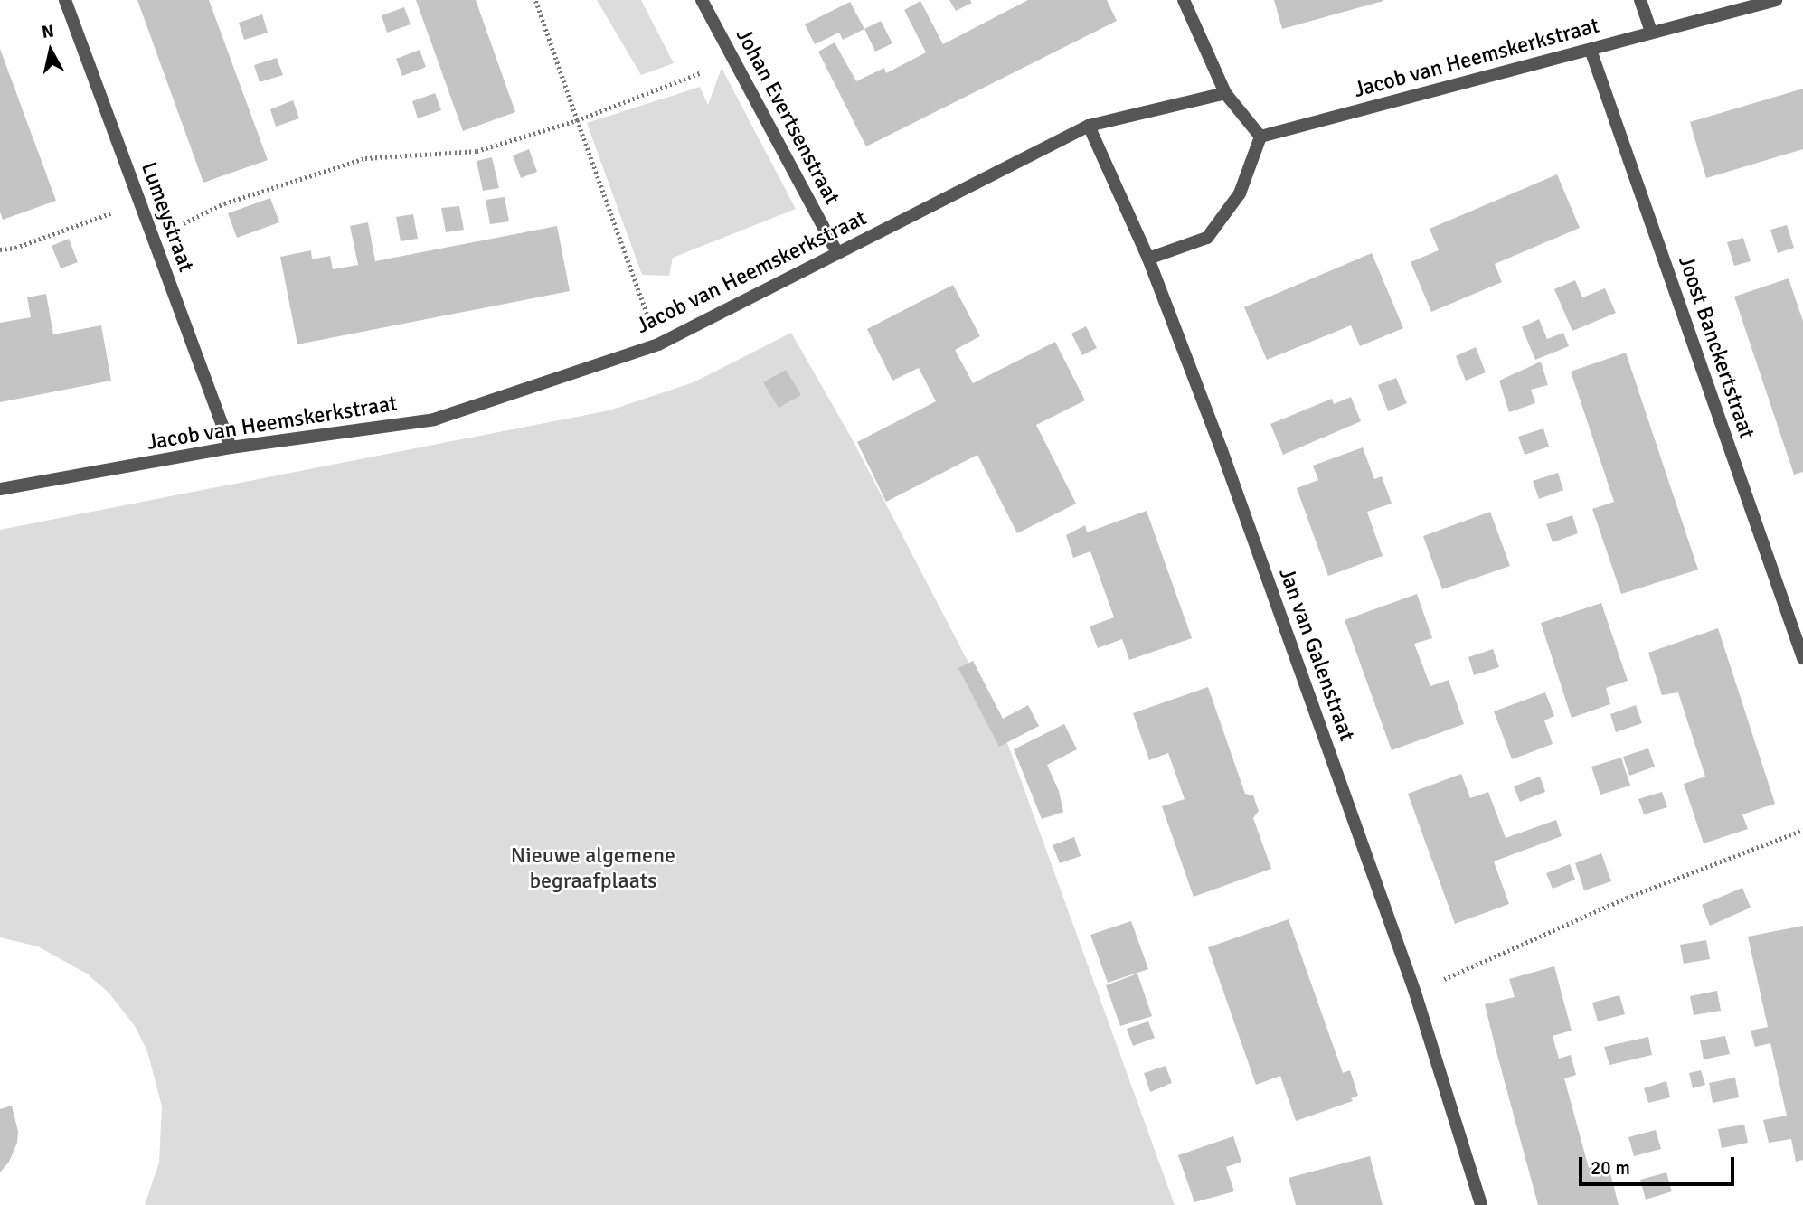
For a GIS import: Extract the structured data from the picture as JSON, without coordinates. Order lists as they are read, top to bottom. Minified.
{"streets":{"street":["Jacob van Heemskerkstraat","Johan Evertsenstraat","Lumeystraat","Joost Banckertstraat","Jan van Galenstraat"]},"crossings":[["Jacob van Heemskerkstraat","Johan Evertsenstraat"],["Jacob van Heemskerkstraat","Lumeystraat"],["Jacob van Heemskerkstraat","Joost Banckertstraat"],["Jacob van Heemskerkstraat","Jan van Galenstraat"]],"parks":["Nieuwe algemene begraafplaats"],"scale_bar":"20 m","north":"top"}
